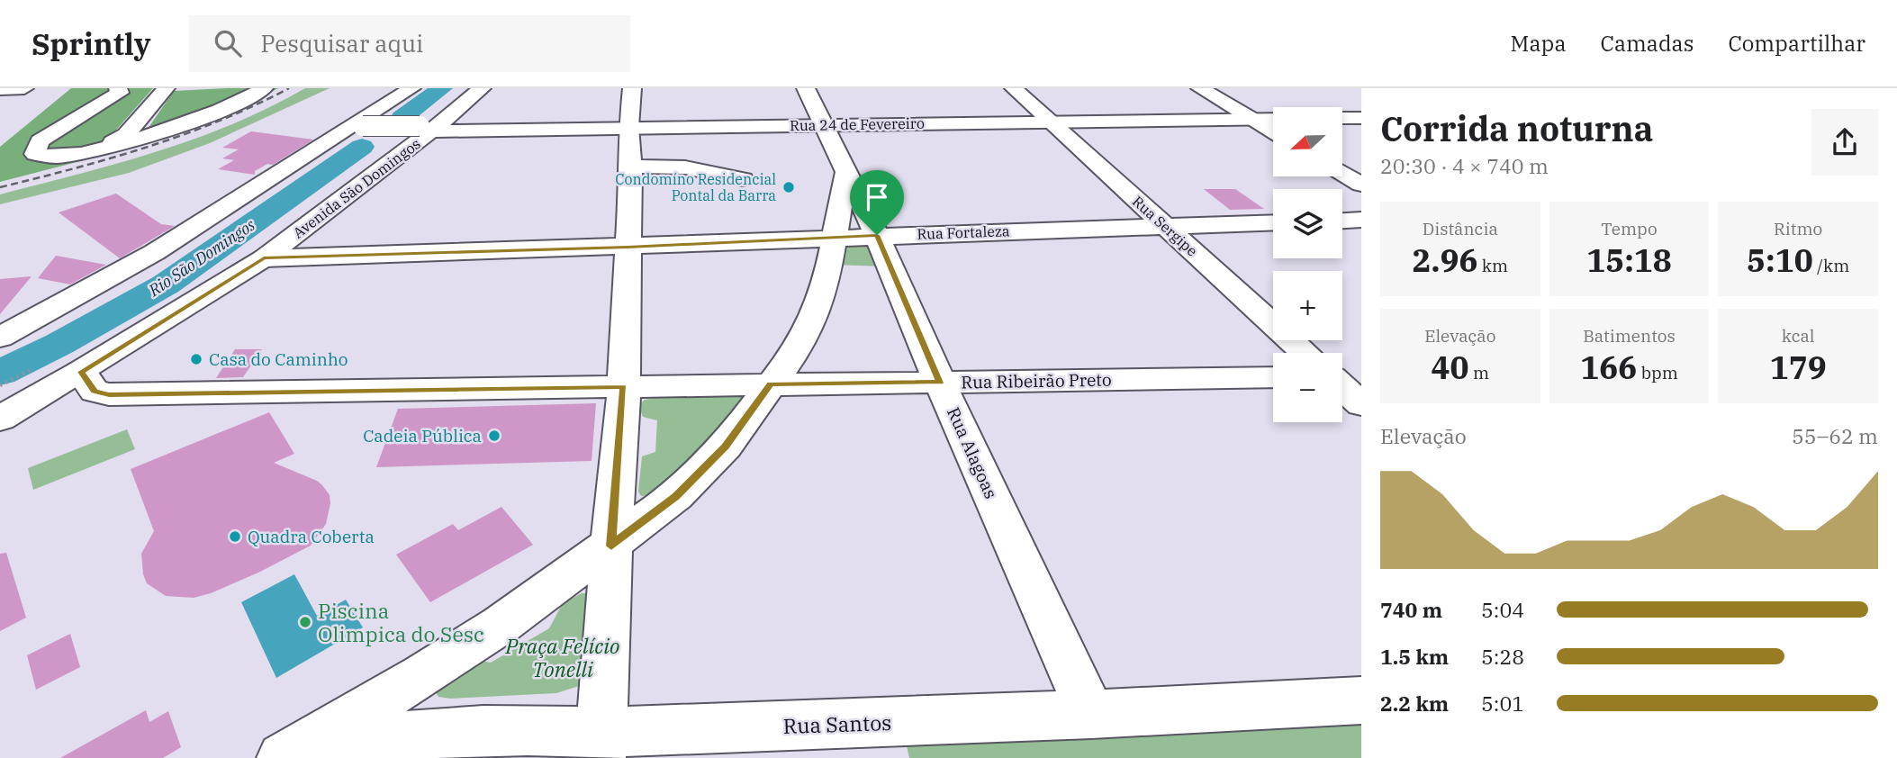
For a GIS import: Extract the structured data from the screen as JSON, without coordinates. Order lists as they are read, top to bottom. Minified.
{"streets":{"street":["Rua 24 de Fevereiro","Avenida São Domingos","Rua Sergipe","Rua Fortaleza","Rua Ribeirão Preto","Rua Alagoas","Rua Santos"]},"crossings":[["Rua 24 de Fevereiro","Avenida São Domingos"],["Rua 24 de Fevereiro","Rua Sergipe"],["Rua 24 de Fevereiro","Rua Alagoas"],["Avenida São Domingos","Rua Fortaleza"],["Avenida São Domingos","Rua Ribeirão Preto"],["Rua Sergipe","Rua Fortaleza"],["Rua Fortaleza","Rua Alagoas"],["Rua Ribeirão Preto","Rua Alagoas"],["Rua Alagoas","Rua Santos"]],"water":["Rio São Domingos"],"parks":["Praça Felício Tonelli"],"places":["Condomíno Residencial Pontal da Barra","Casa do Caminho","Cadeia Pública","Quadra Coberta","Piscina Olimpica do Sesc"],"north":"left","page":{"header":"Sprintly","search":"Pesquisar aqui","nav":["Mapa","Camadas","Compartilhar"],"heading":["Corrida noturna","20:30 · 4 × 740 m"],"map_buttons":["+","−"],"stats":[["Distância","2.96 km"],["Tempo","15:18"],["Ritmo","5:10 /km"],["Elevação","40 m"],["Batimentos","166 bpm"],["kcal","179"]],"chart":["Elevação","55–62 m"],"list":[{"name":"740 m","note":"5:04"},{"name":"1.5 km","note":"5:28"},{"name":"2.2 km","note":"5:01"}]}}
